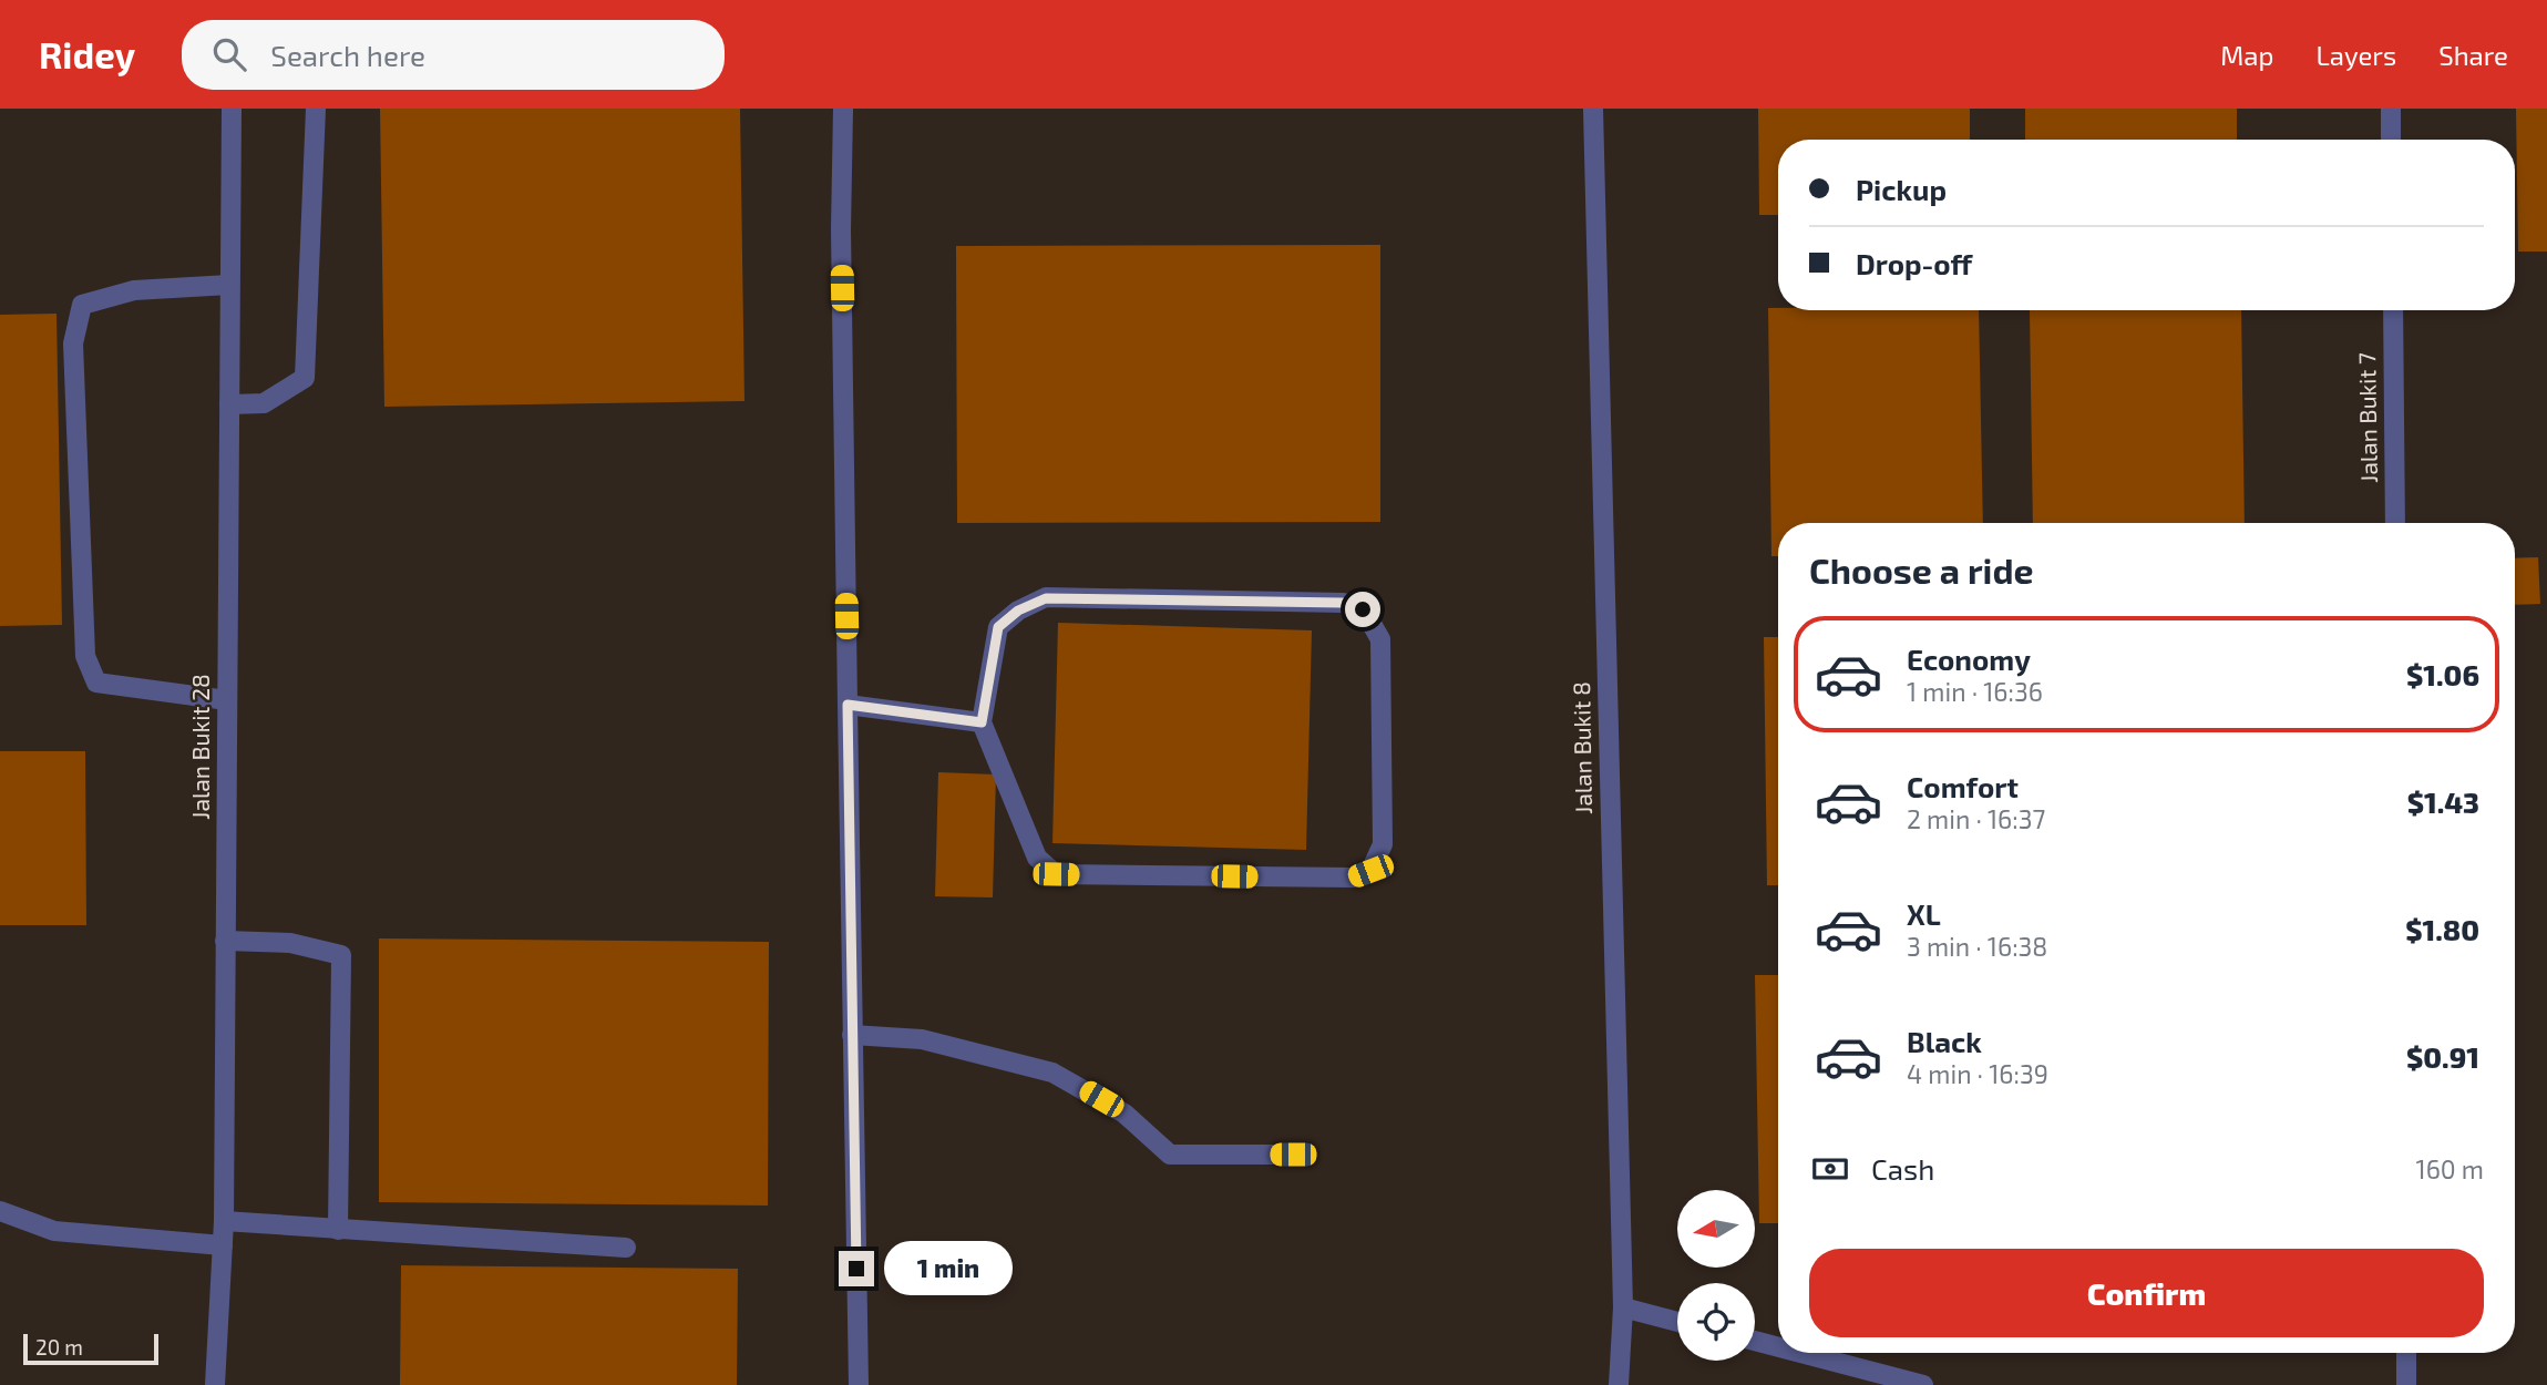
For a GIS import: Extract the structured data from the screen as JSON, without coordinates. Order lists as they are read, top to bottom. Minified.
{"streets":{"street":["Jalan Bukit 7","Jalan Bukit 28","Jalan Bukit 8"]},"scale_bar":"20 m","north":"left","page":{"header":"Ridey","search":"Search here","nav":["Map","Layers","Share"],"banner":["Pickup","Drop-off"],"heading":"Choose a ride","list":[{"name":"Economy","note":"1 min · 16:36","value":"$1.06"},{"name":"Comfort","note":"2 min · 16:37","value":"$1.43"},{"name":"XL","note":"3 min · 16:38","value":"$1.80"},{"name":"Black","note":"4 min · 16:39","value":"$0.91"}],"pay":["Cash","160 m"],"buttons":"Confirm","bubble":"1 min","scale":"20 m"}}
